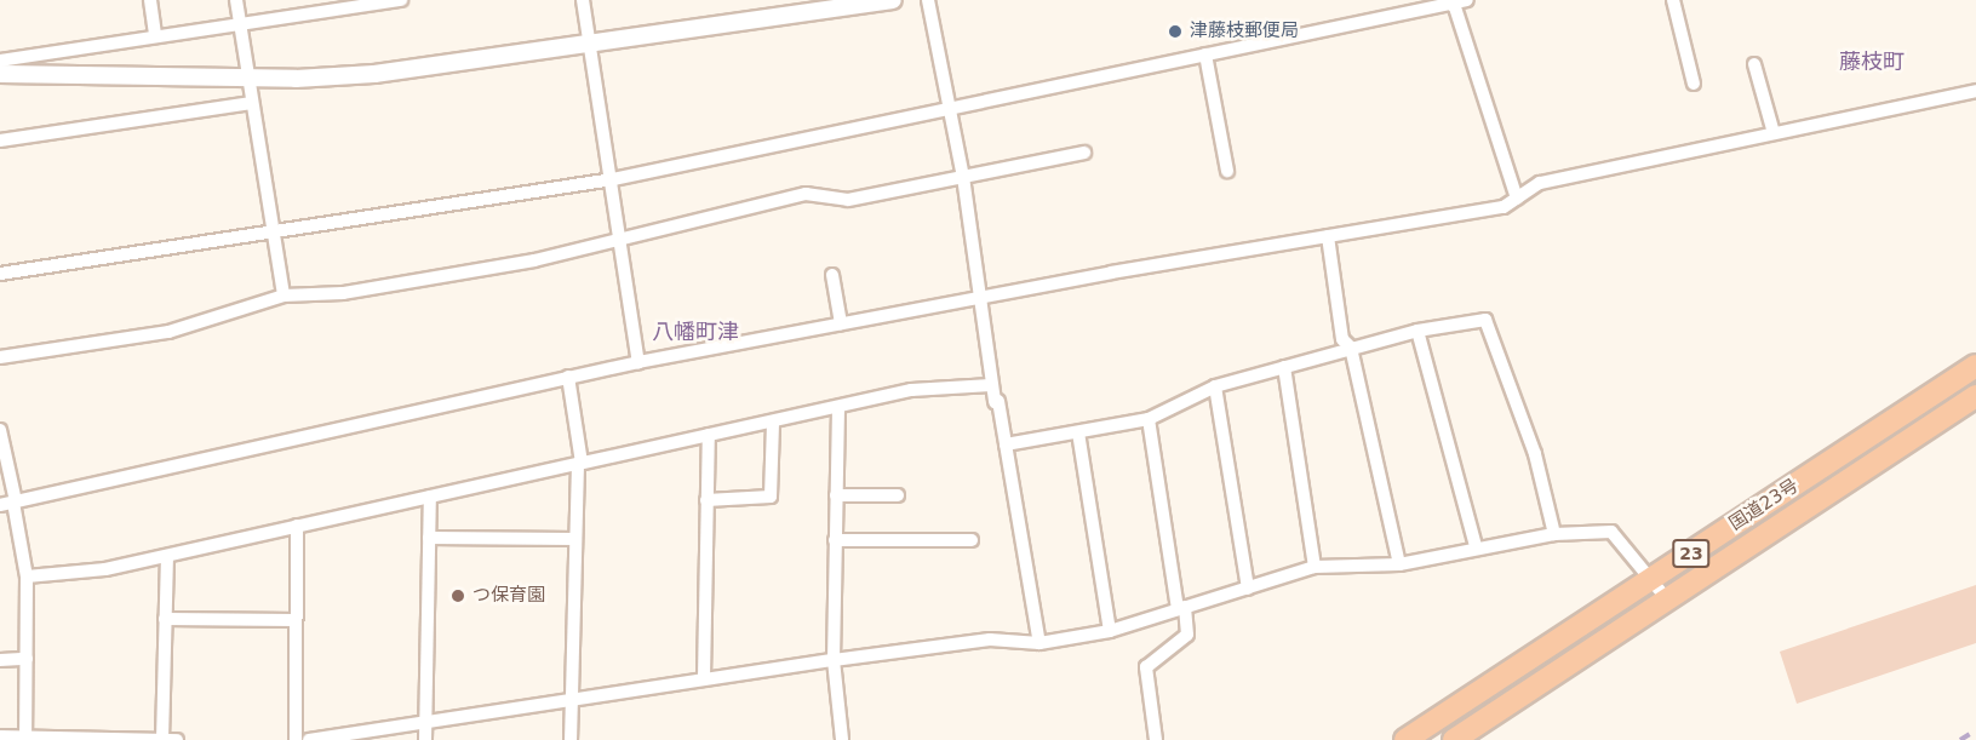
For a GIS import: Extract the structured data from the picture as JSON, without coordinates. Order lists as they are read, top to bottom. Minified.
{"streets":{"highway":["国道23号","23"]},"districts":["藤枝町","八幡町津"],"places":["津藤枝郵便局","つ保育園"]}
